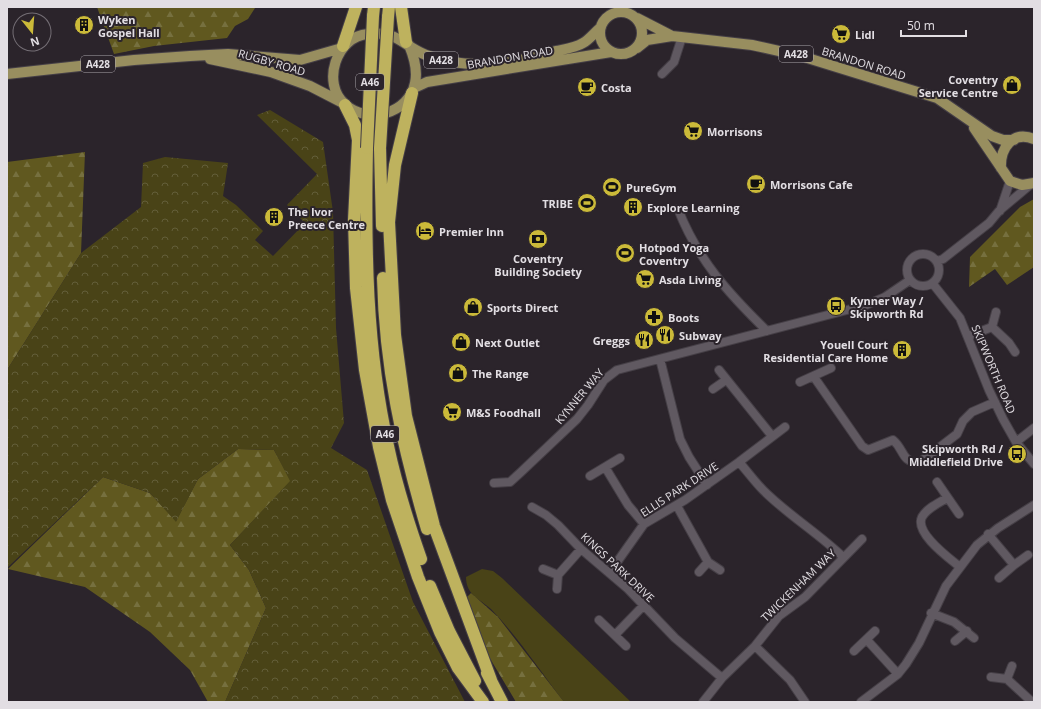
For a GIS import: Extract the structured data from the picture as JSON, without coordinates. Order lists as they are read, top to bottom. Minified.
{"streets":{"highway":["A46"],"main road":["A428","BRANDON ROAD","RUGBY ROAD"],"street":["SKIPWORTH ROAD","KYNNER WAY","ELLIS PARK DRIVE","KINGS PARK DRIVE","TWICKENHAM WAY"]},"crossings":[["A428","BRANDON ROAD"],["BRANDON ROAD","RUGBY ROAD"],["SKIPWORTH ROAD","KYNNER WAY"],["ELLIS PARK DRIVE","KINGS PARK DRIVE"],["KINGS PARK DRIVE","TWICKENHAM WAY"]],"places":{"building":["Wyken Gospel Hall","Explore Learning","The Ivor Preece Centre","Youell Court Residential Care Home"],"supermarket":["Lidl","Morrisons","Asda Living","M&S Foodhall"],"shop":["Coventry Service Centre","Sports Direct","Next Outlet","The Range"],"cafe":["Costa","Morrisons Cafe"],"sports":["PureGym","TRIBE","Hotpod Yoga Coventry"],"hotel":["Premier Inn"],"bank":["Coventry Building Society"],"bus stop":["Kynner Way / Skipworth Rd","Skipworth Rd / Middlefield Drive"],"pharmacy":["Boots"],"restaurant":["Subway","Greggs"]},"scale_bar":"50 m","north":"bottom"}
